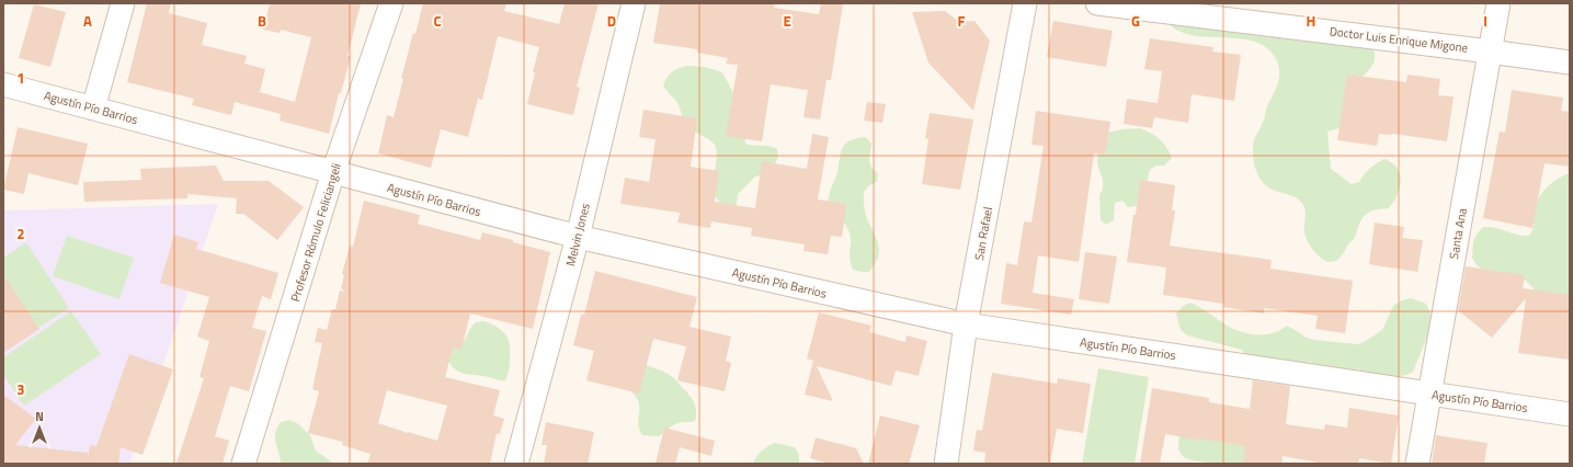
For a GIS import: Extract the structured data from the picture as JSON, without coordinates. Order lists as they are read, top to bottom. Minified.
{"streets":{"street":["Doctor Luis Enrique Migone","Agustín Pío Barrios","Profesor Rómulo Feliciangeli","San Rafael","Santa Ana","Melvin Jones"]},"crossings":[["Doctor Luis Enrique Migone","Santa Ana"],["Agustín Pío Barrios","Profesor Rómulo Feliciangeli"],["Agustín Pío Barrios","San Rafael"],["Agustín Pío Barrios","Santa Ana"],["Agustín Pío Barrios","Melvin Jones"]],"north":"top","grid":{"columns":["A","B","C","D","E","F","G","H","I"],"rows":["1","2","3"]}}
